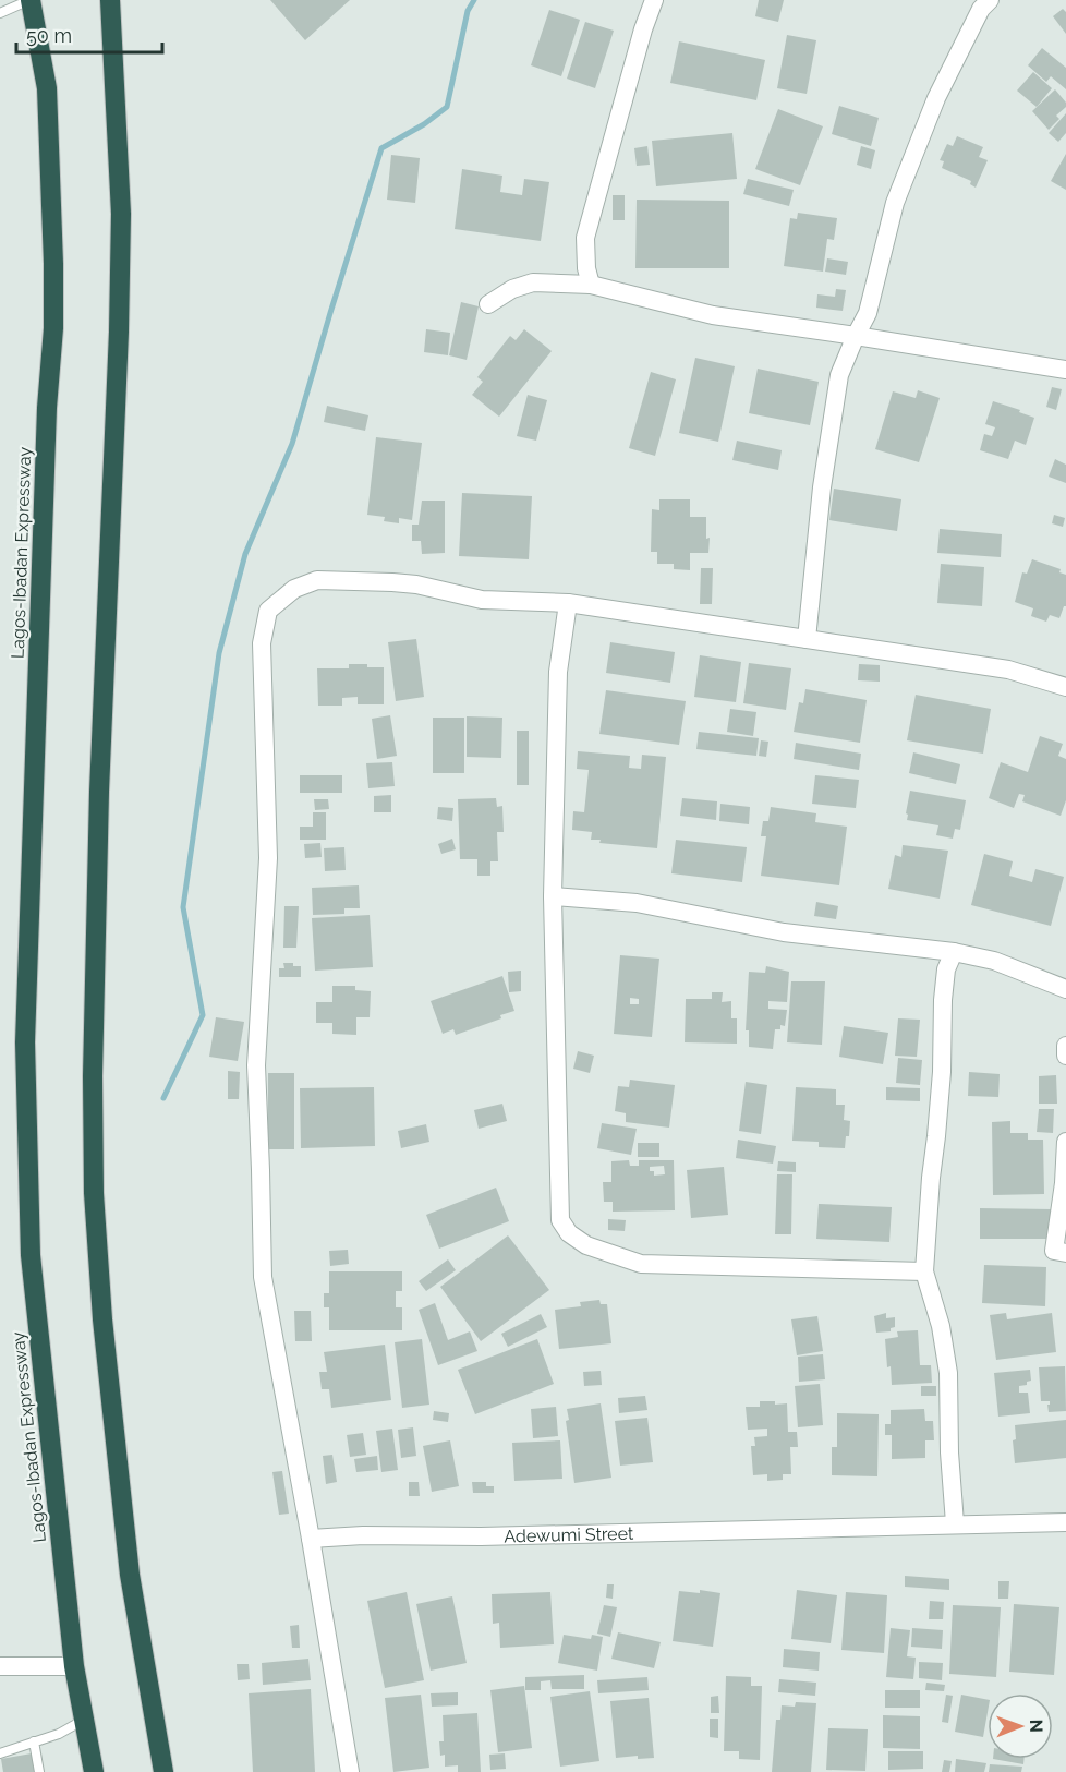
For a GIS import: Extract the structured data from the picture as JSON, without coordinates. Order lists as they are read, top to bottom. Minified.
{"streets":{"highway":["Lagos-Ibadan Expressway"],"street":["Adewumi Street"]},"scale_bar":"50 m","north":"right"}
